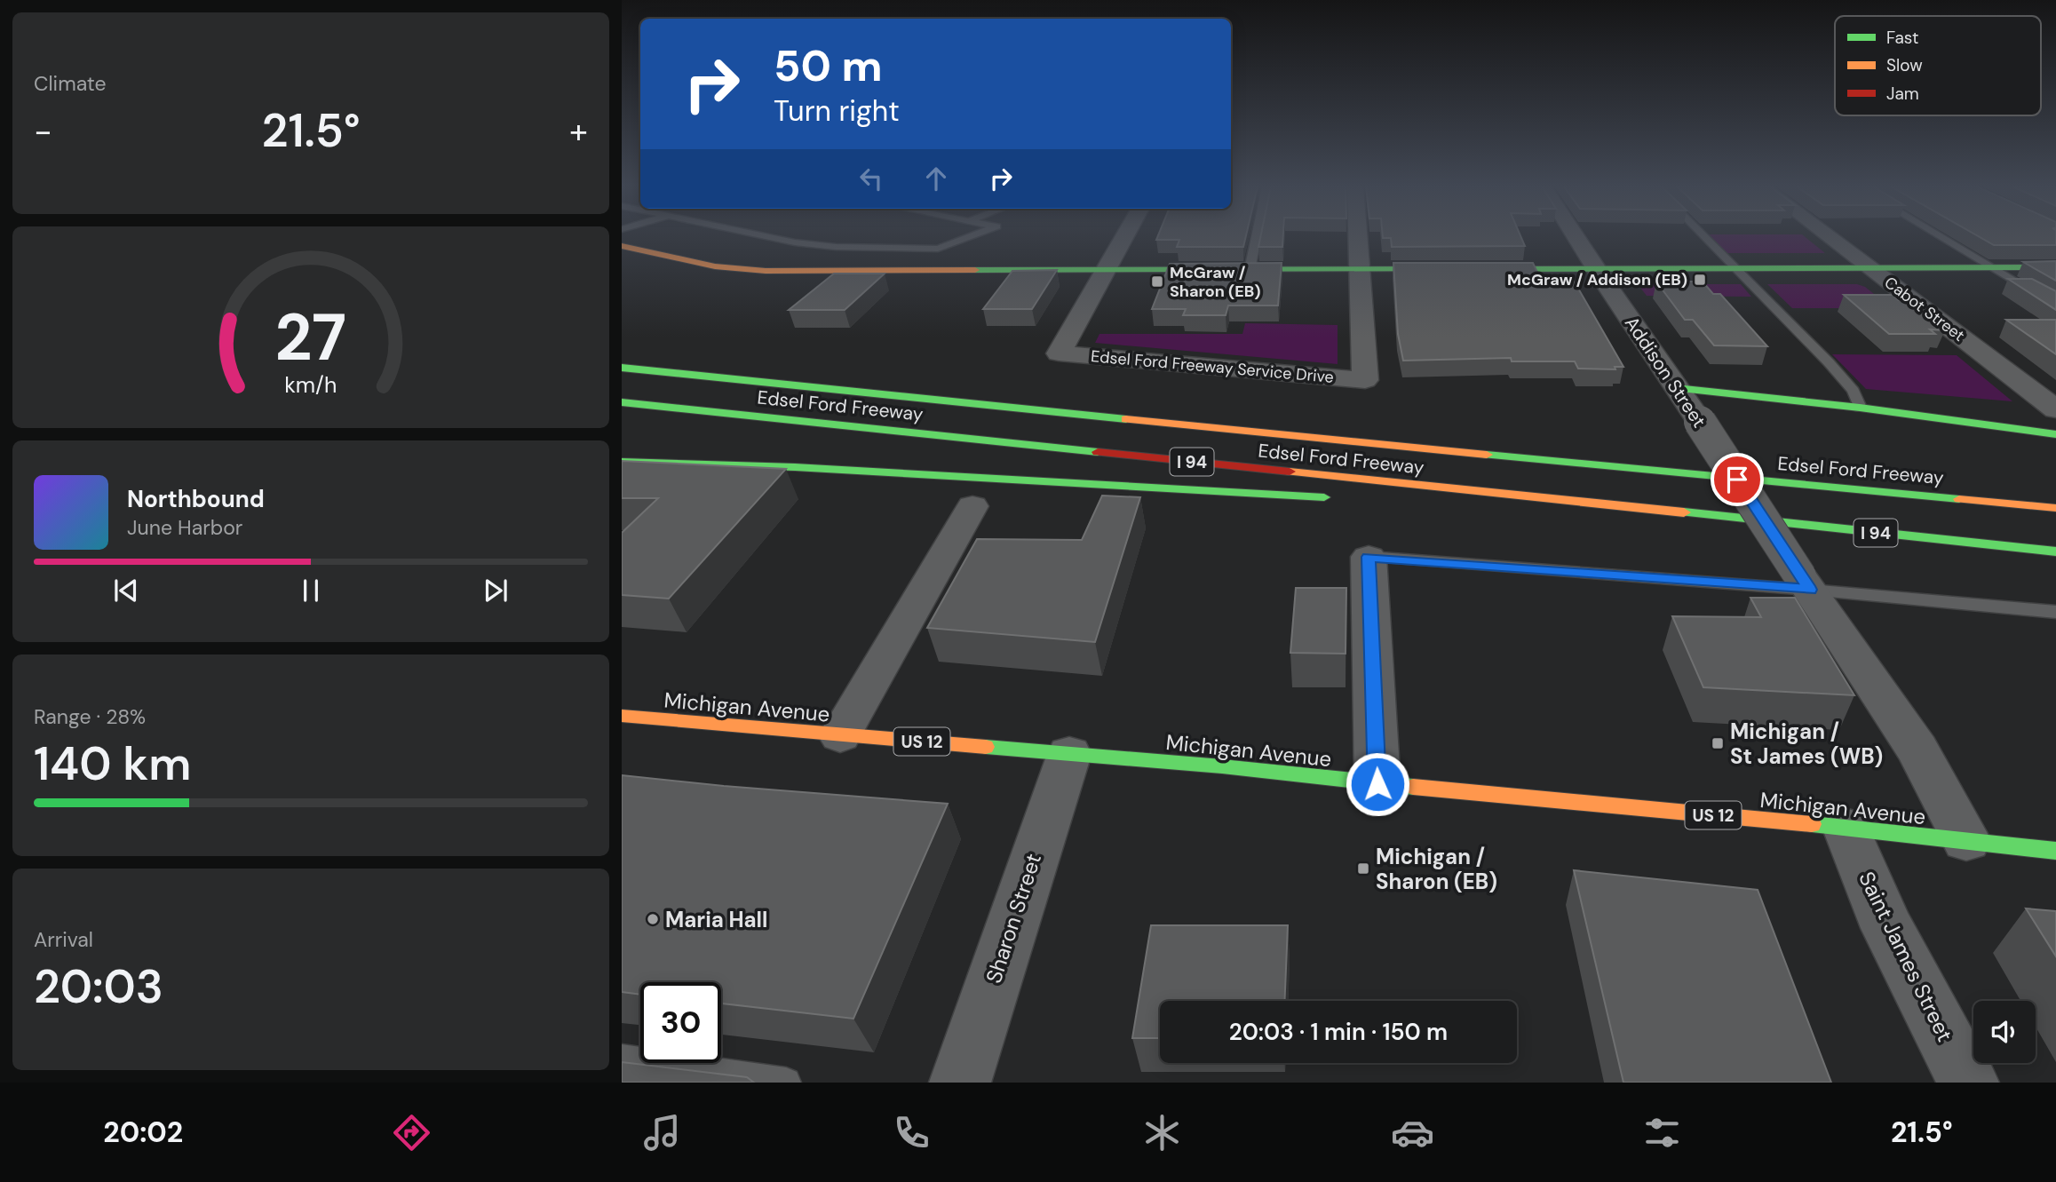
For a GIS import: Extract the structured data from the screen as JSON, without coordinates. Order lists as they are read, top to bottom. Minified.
{"streets":{"main road":["Edsel Ford Freeway","I 94","Michigan Avenue","US 12"],"street":["Cabot Street","Edsel Ford Freeway Service Drive","Addison Street","Sharon Street","Saint James Street"]},"crossings":[["Addison Street","Michigan Avenue"],["Michigan Avenue","Sharon Street"],["Michigan Avenue","Saint James Street"]],"places":{"transit":["McGraw / Addison (EB)","McGraw / Sharon (EB)","Michigan / St James (WB)","Michigan / Sharon (EB)"],"other":["Maria Hall"]},"legend":["Fast","Slow","Jam"],"page":{"tile":["Climate",["Range · 28%","140 km"],["Arrival","20:03"]],"turn":["50 m","Turn right"],"heat":["−","21.5°","+"],"song":["Northbound","June Harbor"],"limit":"30","trip":"20:03 · 1 min · 150 m","tabs":["20:02","21.5°"],"gauge":["27","km/h"]}}
